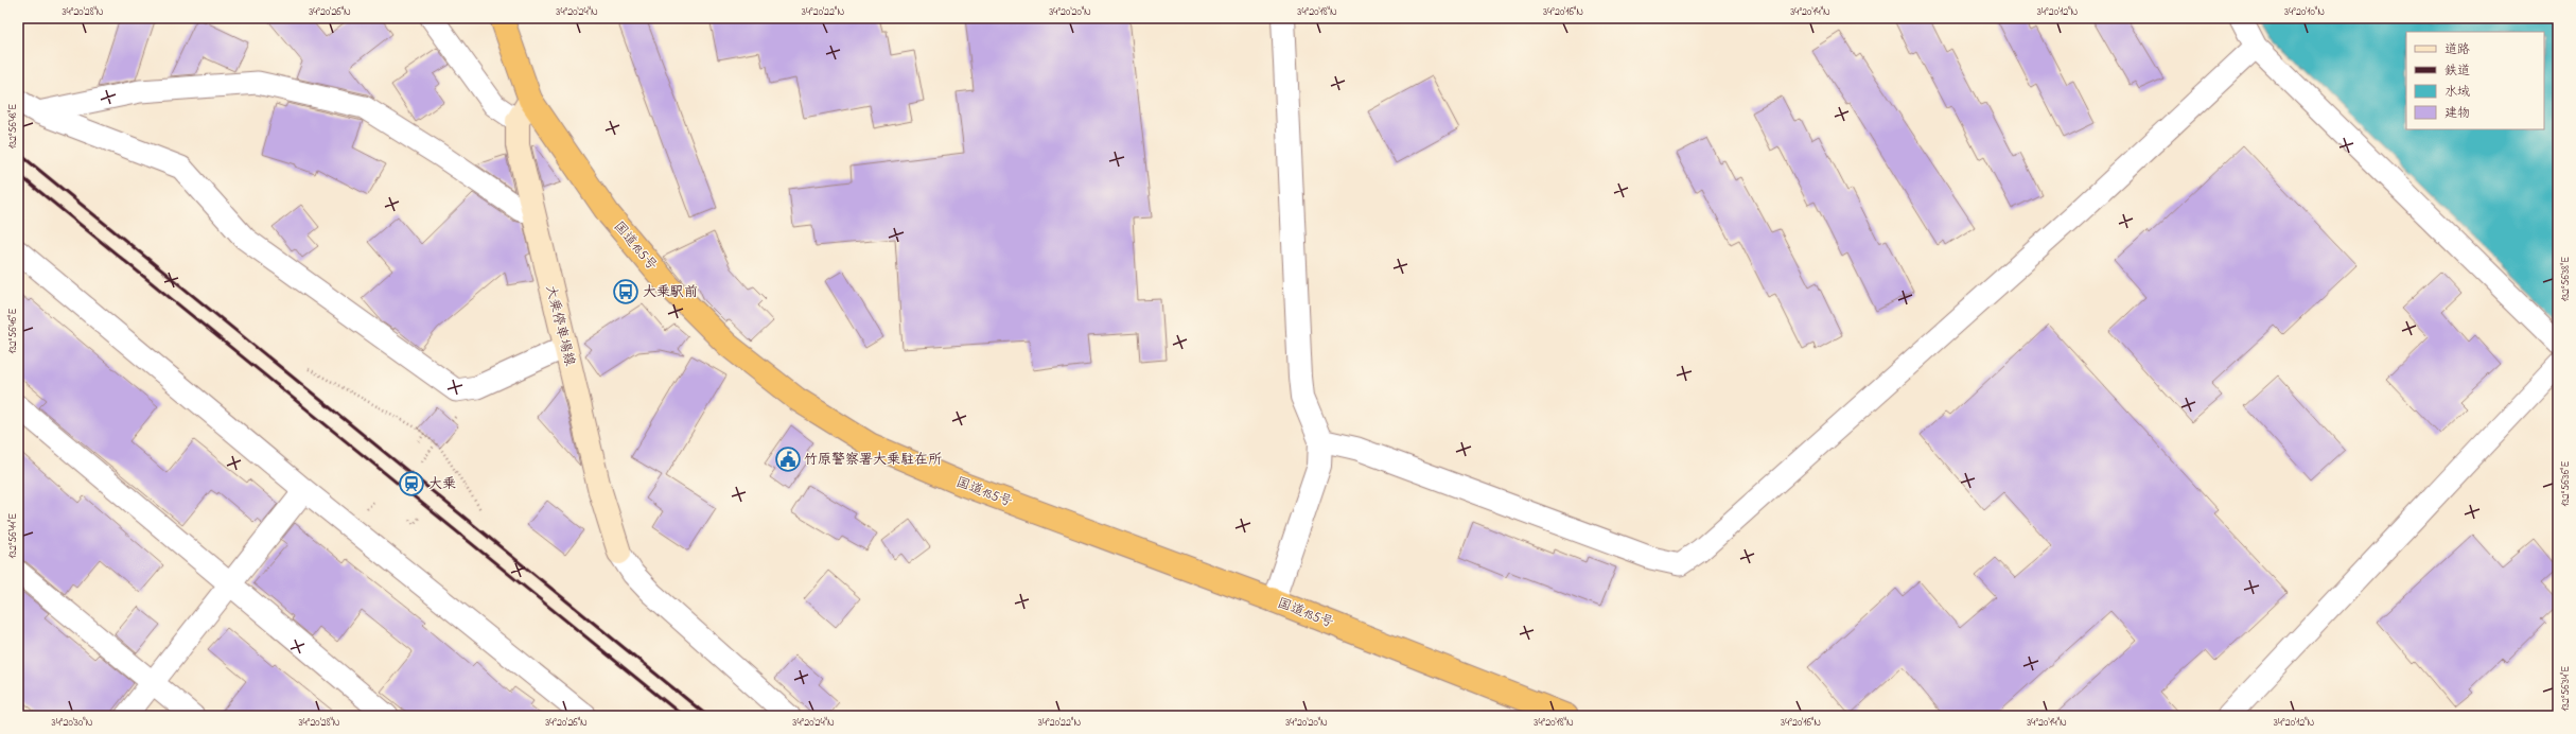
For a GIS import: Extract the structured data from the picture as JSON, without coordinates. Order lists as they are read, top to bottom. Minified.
{"streets":{"highway":["国道185号"],"main road":["大乗停車場線"]},"places":{"bus stop":["大乗駅前"],"public building":["竹原警察署大乗駐在所"],"station":["大乗"]},"legend":["道路","鉄道","水域","建物"],"coordinates":["34°20'28\"N","34°20'26\"N","34°20'24\"N","34°20'22\"N","34°20'20\"N","34°20'18\"N","34°20'16\"N","34°20'14\"N","34°20'12\"N","34°20'10\"N","132°56'48\"E","132°56'38\"E","132°56'46\"E","132°56'36\"E","132°56'44\"E","132°56'34\"E","34°20'30\"N"]}
